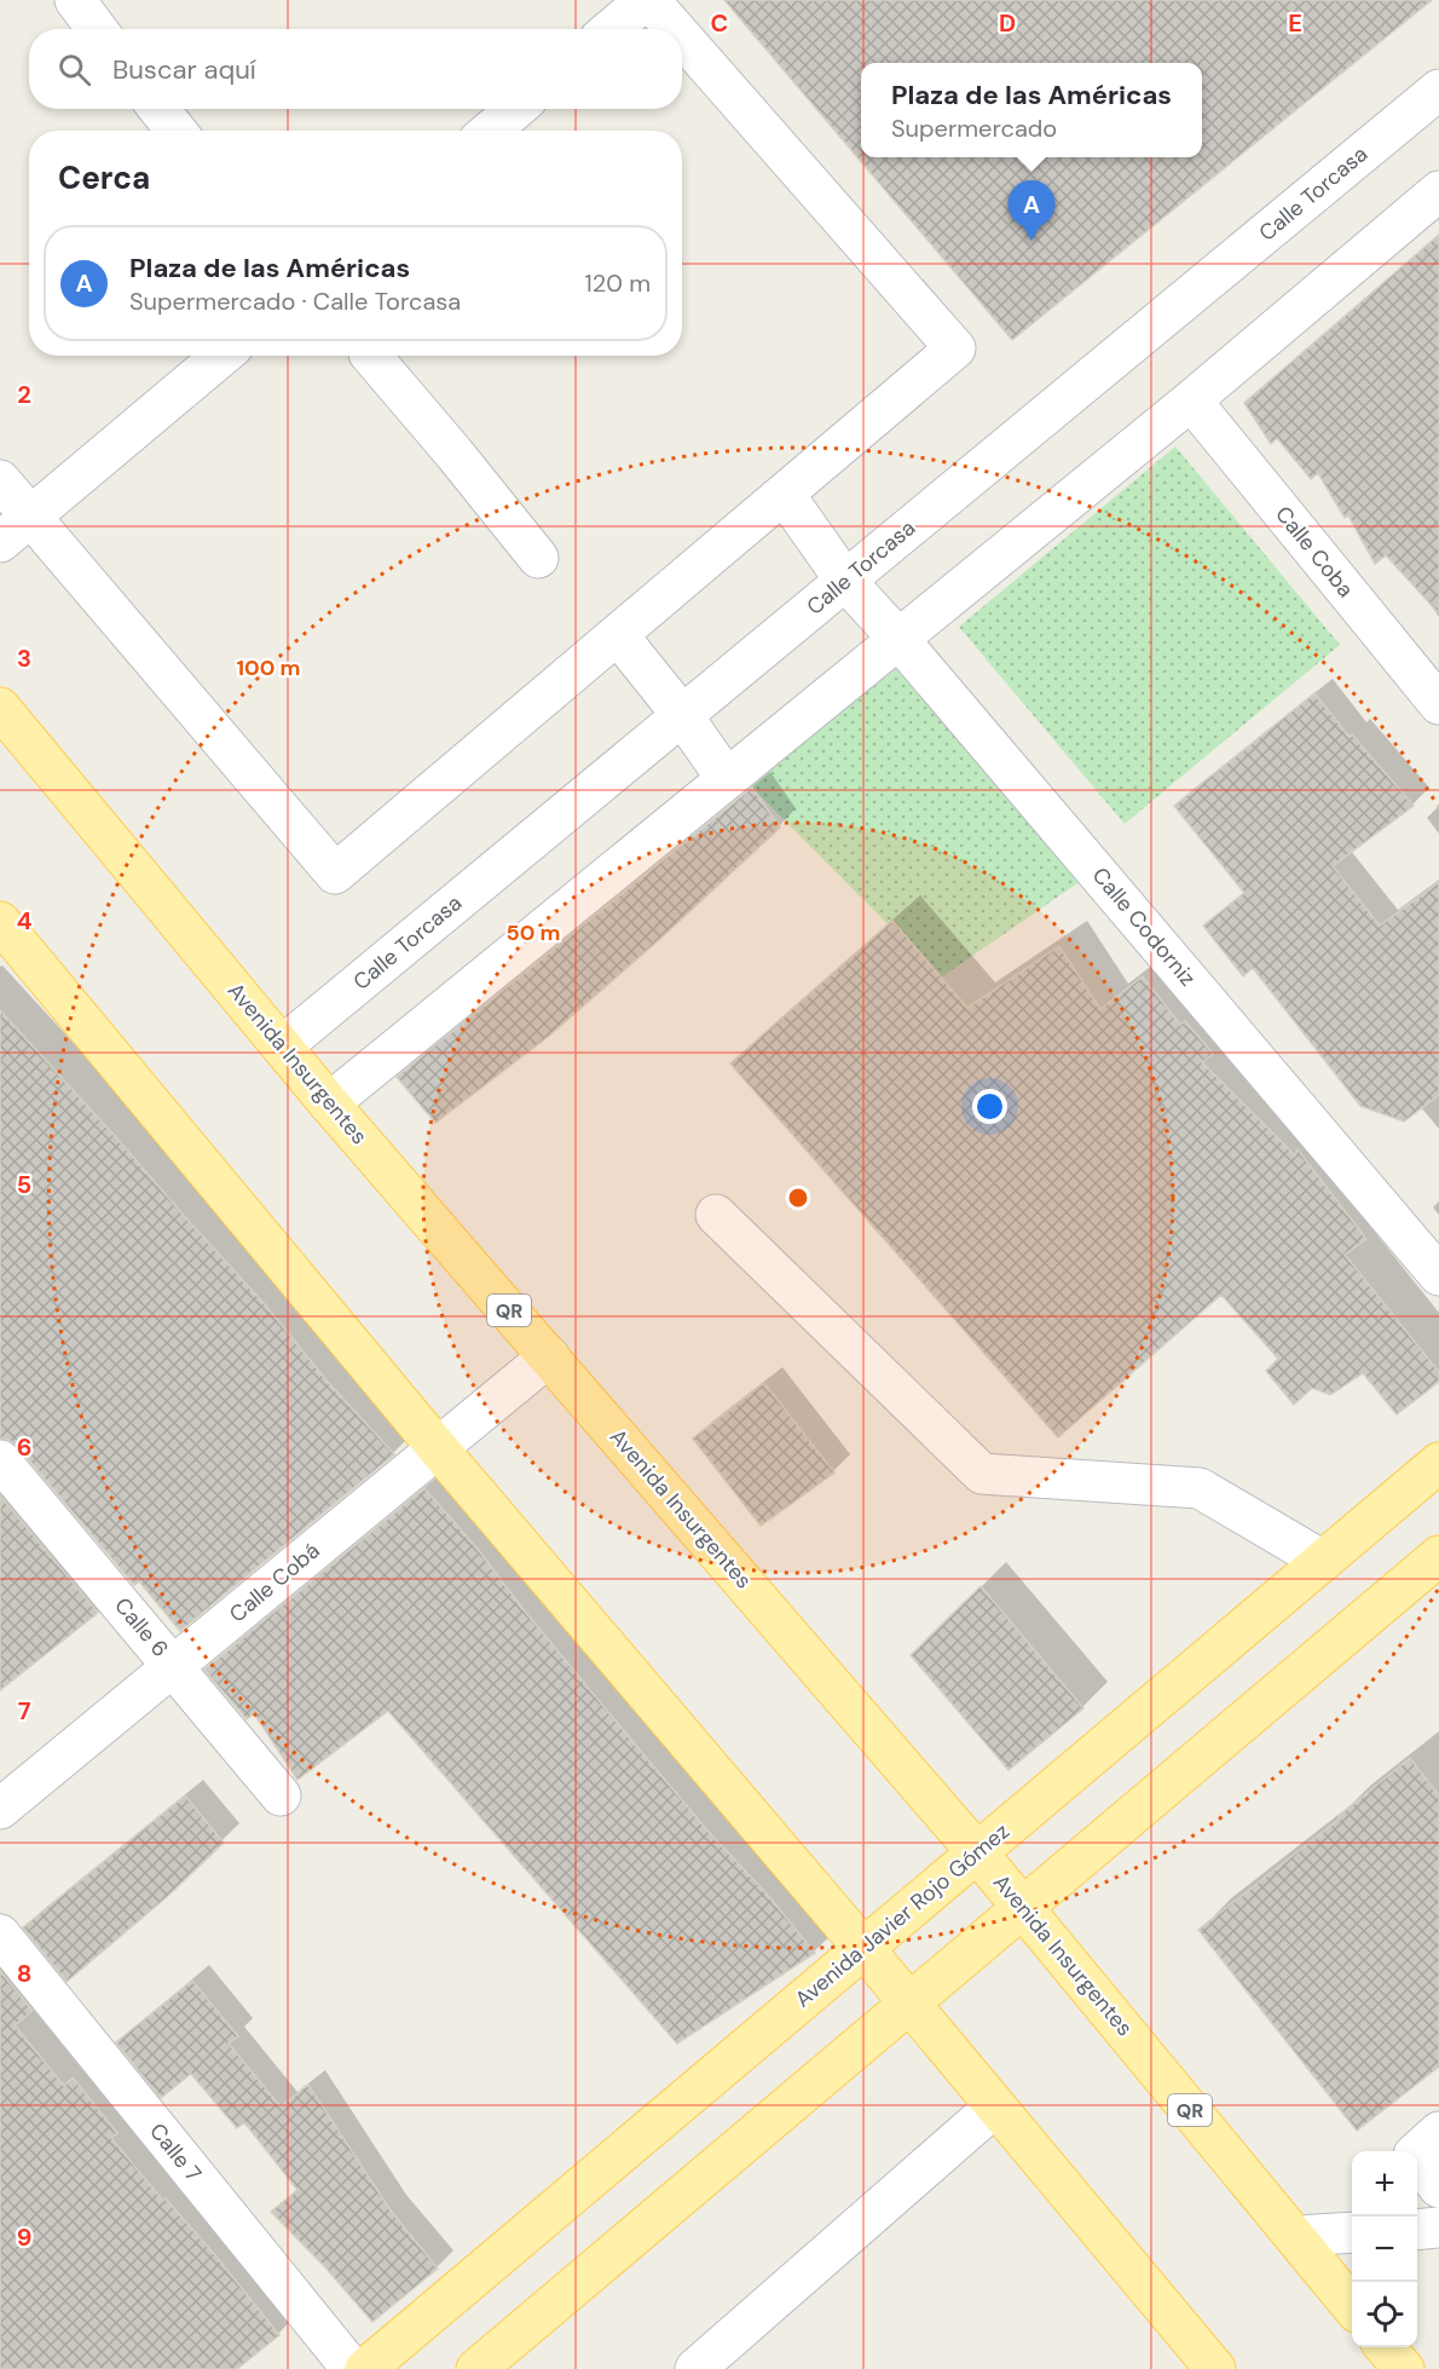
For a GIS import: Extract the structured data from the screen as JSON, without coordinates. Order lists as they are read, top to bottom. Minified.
{"streets":{"main road":["Avenida Insurgentes","QR","Avenida Javier Rojo Gómez"],"street":["Calle Torcasa","Calle Coba","Calle Codorniz","Calle Cobá","Calle 6","Calle 7"]},"crossings":[["Calle Torcasa","Calle Codorniz"],["Calle Torcasa","Avenida Insurgentes"],["Avenida Insurgentes","Calle Cobá"],["Avenida Insurgentes","Avenida Javier Rojo Gómez"],["Calle Cobá","Calle 6"]],"page":{"search":"Buscar aquí","popup":["Plaza de las Américas","Supermercado"],"heading":"Cerca","pins":"A","list":[{"mark":"A","name":"Plaza de las Américas","note":"Supermercado · Calle Torcasa","value":"120 m"}],"map_buttons":["+","−"]},"grid":{"columns":["C","D","E"],"rows":["2","3","4","5","6","7","8","9"]},"rings":["100 m","50 m"]}
